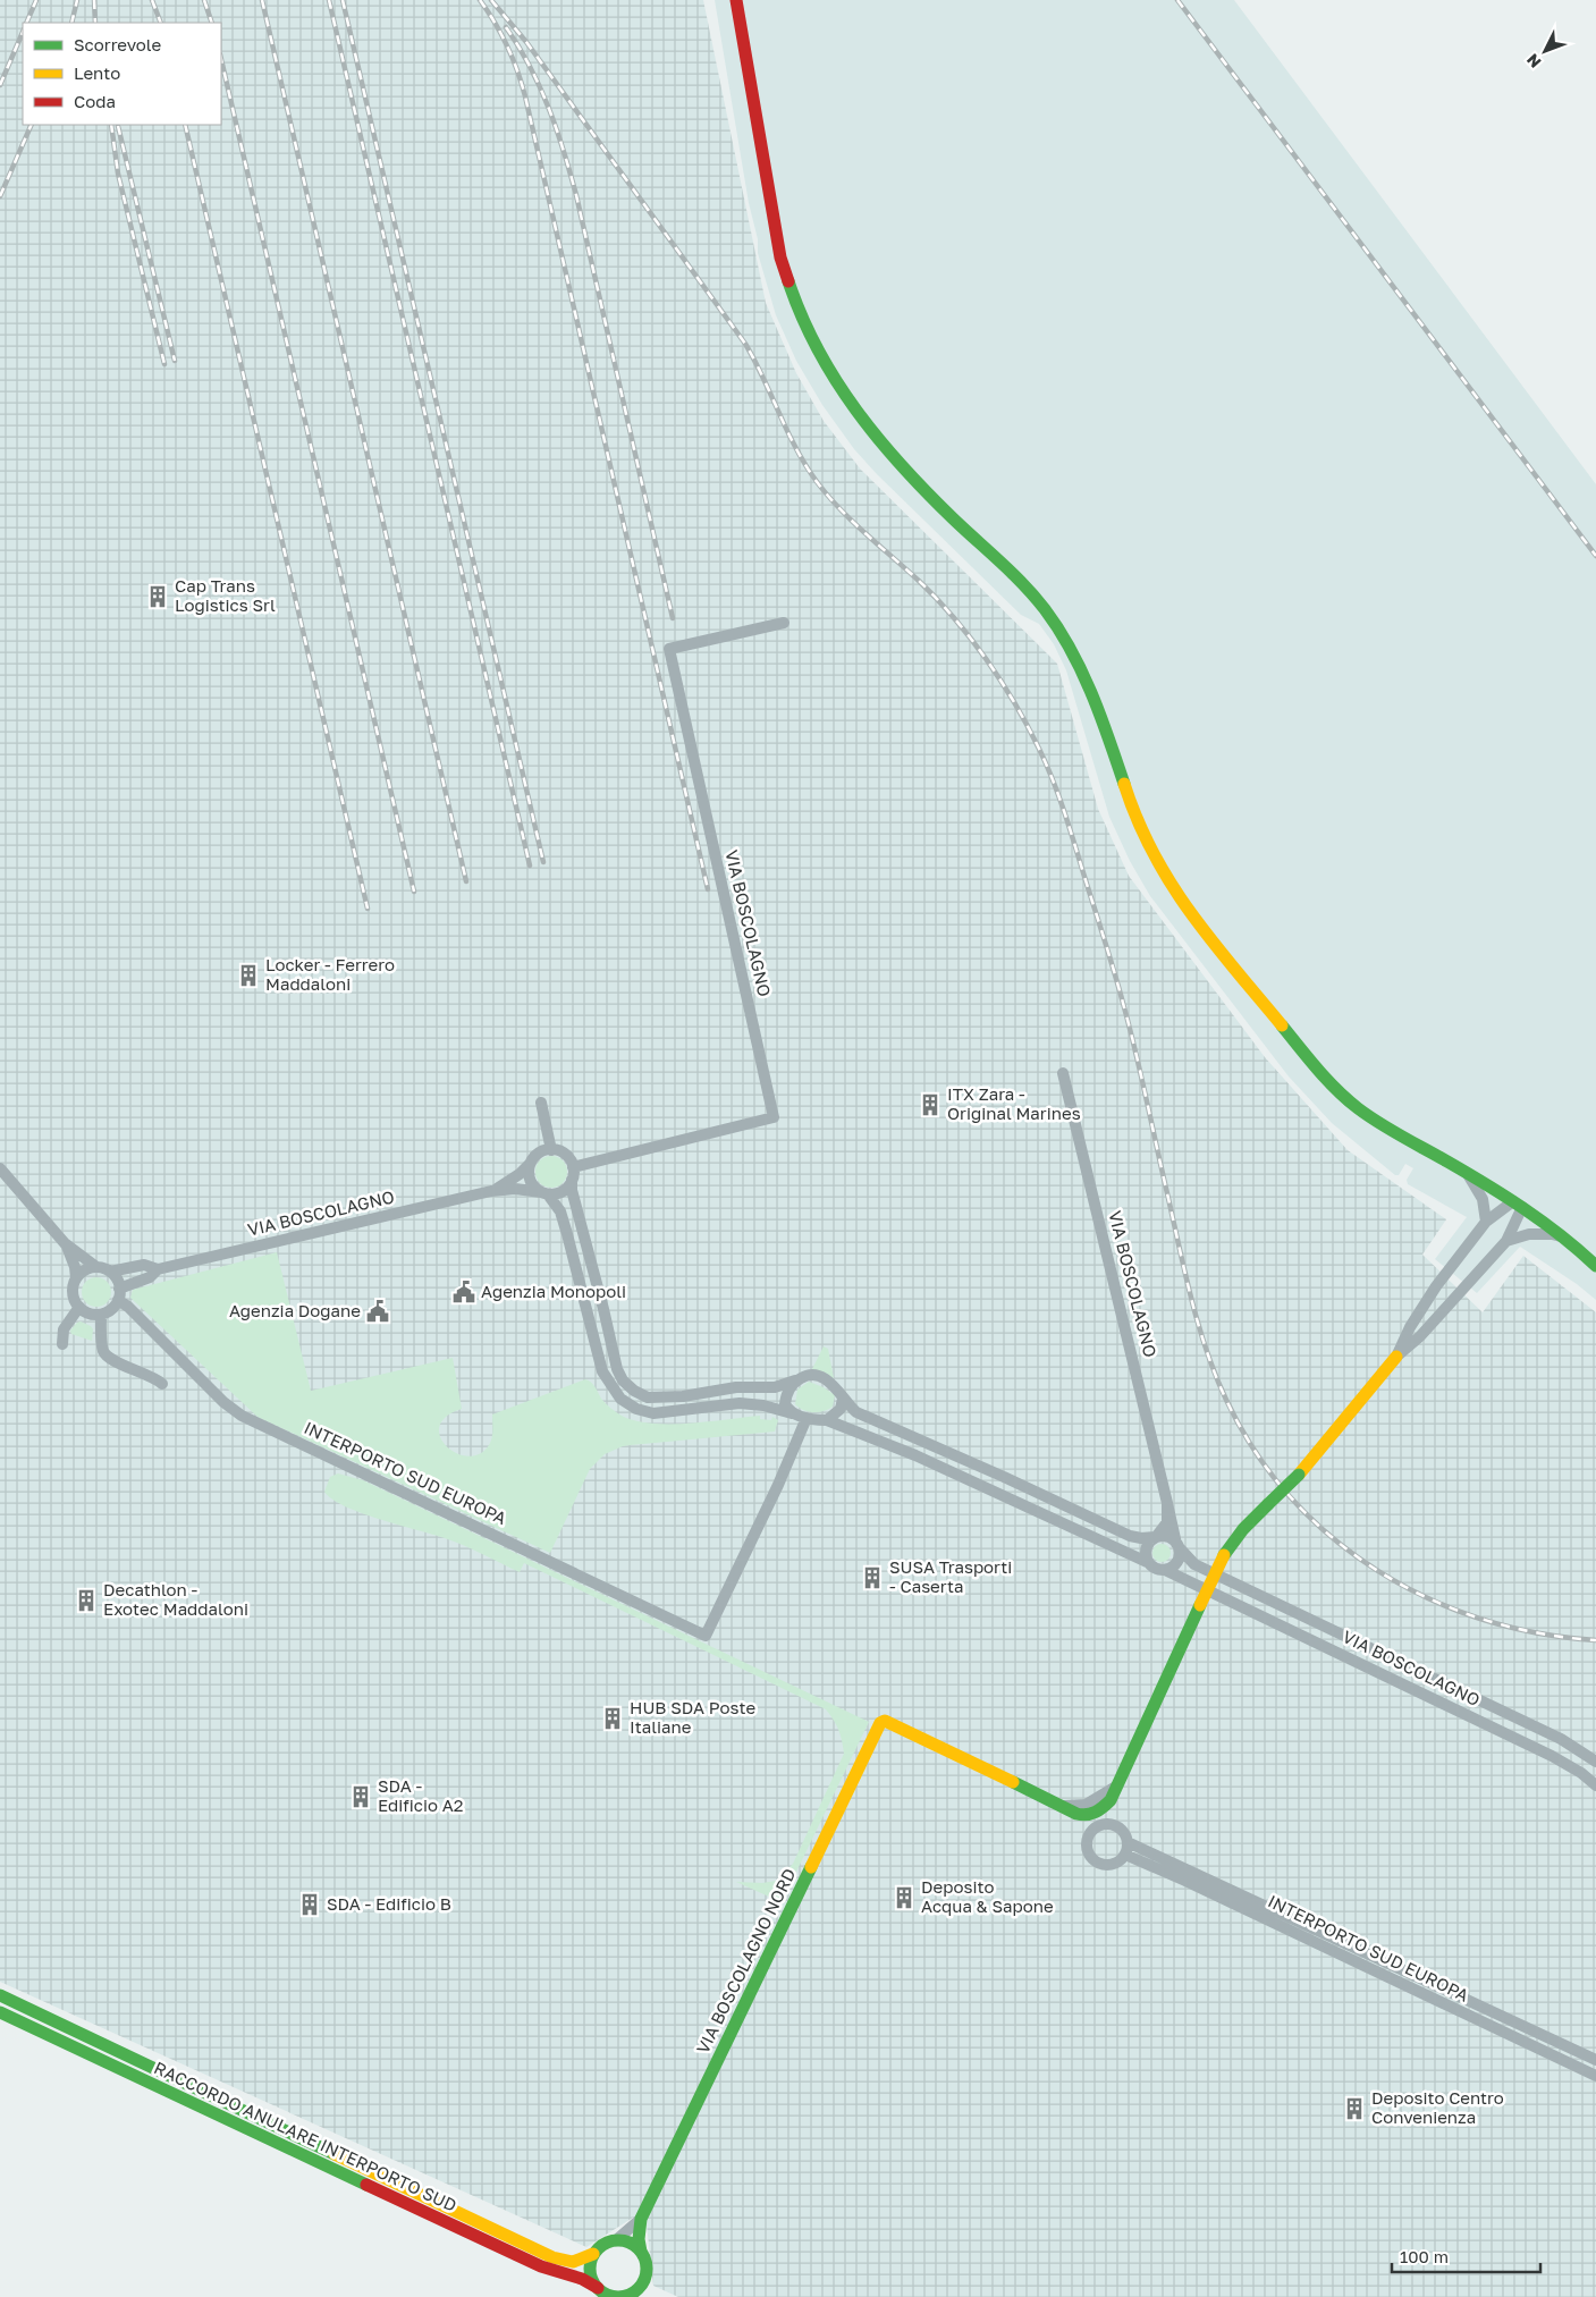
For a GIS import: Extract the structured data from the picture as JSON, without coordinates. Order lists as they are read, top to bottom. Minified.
{"streets":{"street":["VIA BOSCOLAGNO","INTERPORTO SUD EUROPA","VIA BOSCOLAGNO NORD","RACCORDO ANULARE INTERPORTO SUD"]},"crossings":[["VIA BOSCOLAGNO","INTERPORTO SUD EUROPA"],["VIA BOSCOLAGNO NORD","RACCORDO ANULARE INTERPORTO SUD"]],"places":{"building":["Cap Trans Logistics Srl","Locker - Ferrero Maddaloni","ITX Zara - Original Marines","SUSA Trasporti - Caserta","Decathlon - Exotec Maddaloni","HUB SDA Poste Italiane","SDA - Edificio A2","Deposito Acqua & Sapone","SDA - Edificio B","Deposito Centro Convenienza"],"public building":["Agenzia Monopoli","Agenzia Dogane"]},"legend":["Scorrevole","Lento","Coda"],"scale_bar":"100 m","north":"bottom left"}
